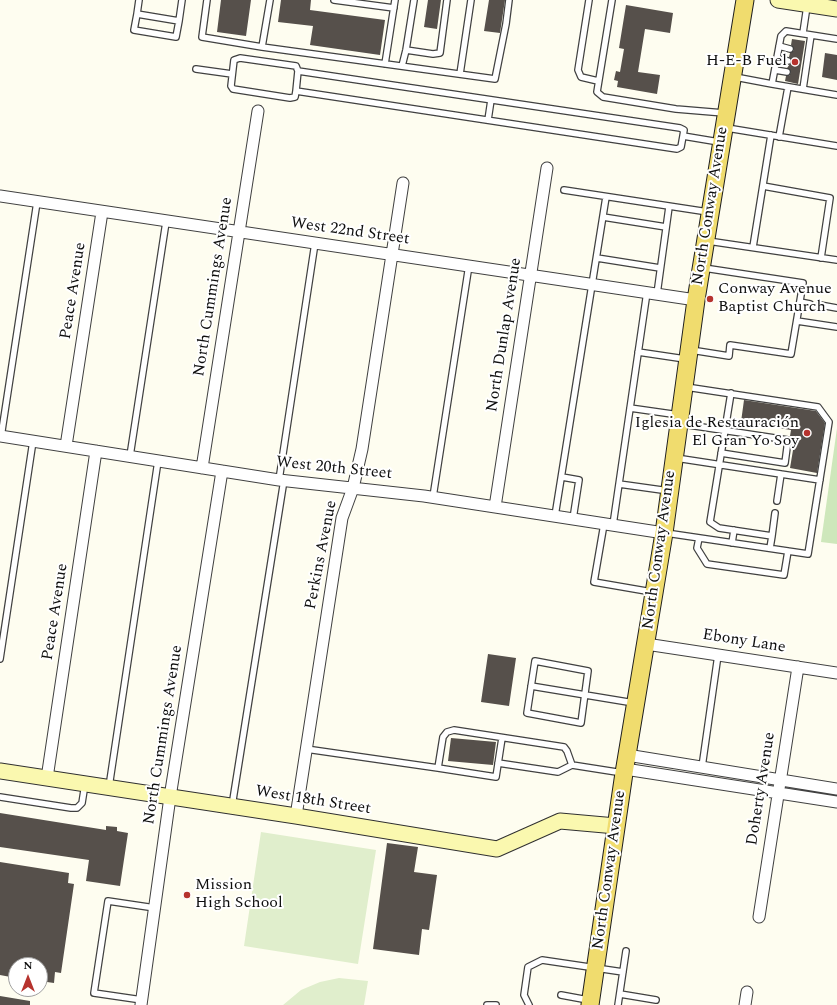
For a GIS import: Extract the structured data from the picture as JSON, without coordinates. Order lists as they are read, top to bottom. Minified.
{"streets":{"main road":["North Conway Avenue"],"street":["West 22nd Street","North Cummings Avenue","Peace Avenue","North Dunlap Avenue","West 20th Street","Perkins Avenue","Ebony Lane","Doherty Avenue","West 18th Street"]},"crossings":[["North Conway Avenue","West 22nd Street"],["North Conway Avenue","West 20th Street"],["North Conway Avenue","Ebony Lane"],["North Conway Avenue","West 18th Street"],["West 22nd Street","North Cummings Avenue"],["West 22nd Street","Peace Avenue"],["West 22nd Street","North Dunlap Avenue"],["West 22nd Street","Perkins Avenue"],["North Cummings Avenue","West 20th Street"],["North Cummings Avenue","West 18th Street"],["Peace Avenue","West 20th Street"],["Peace Avenue","West 18th Street"],["North Dunlap Avenue","West 20th Street"],["West 20th Street","Perkins Avenue"],["Perkins Avenue","West 18th Street"],["Ebony Lane","Doherty Avenue"]],"places":["H-E-B Fuel","Conway Avenue Baptist Church","Iglesia de Restauración El Gran Yo Soy","Mission High School"],"north":"top"}
